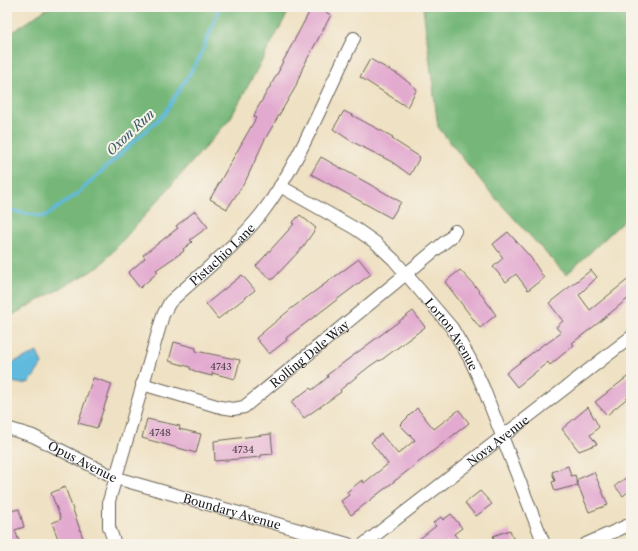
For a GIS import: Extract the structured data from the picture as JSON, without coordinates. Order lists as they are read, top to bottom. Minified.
{"streets":{"street":["Pistachio Lane","Lorton Avenue","Rolling Dale Way","Nova Avenue","Opus Avenue","Boundary Avenue"]},"crossings":[["Pistachio Lane","Lorton Avenue"],["Pistachio Lane","Rolling Dale Way"],["Pistachio Lane","Opus Avenue"],["Pistachio Lane","Boundary Avenue"],["Lorton Avenue","Rolling Dale Way"],["Lorton Avenue","Nova Avenue"],["Opus Avenue","Boundary Avenue"]],"water":["Oxon Run"],"house_numbers":["4743","4748","4734"]}
